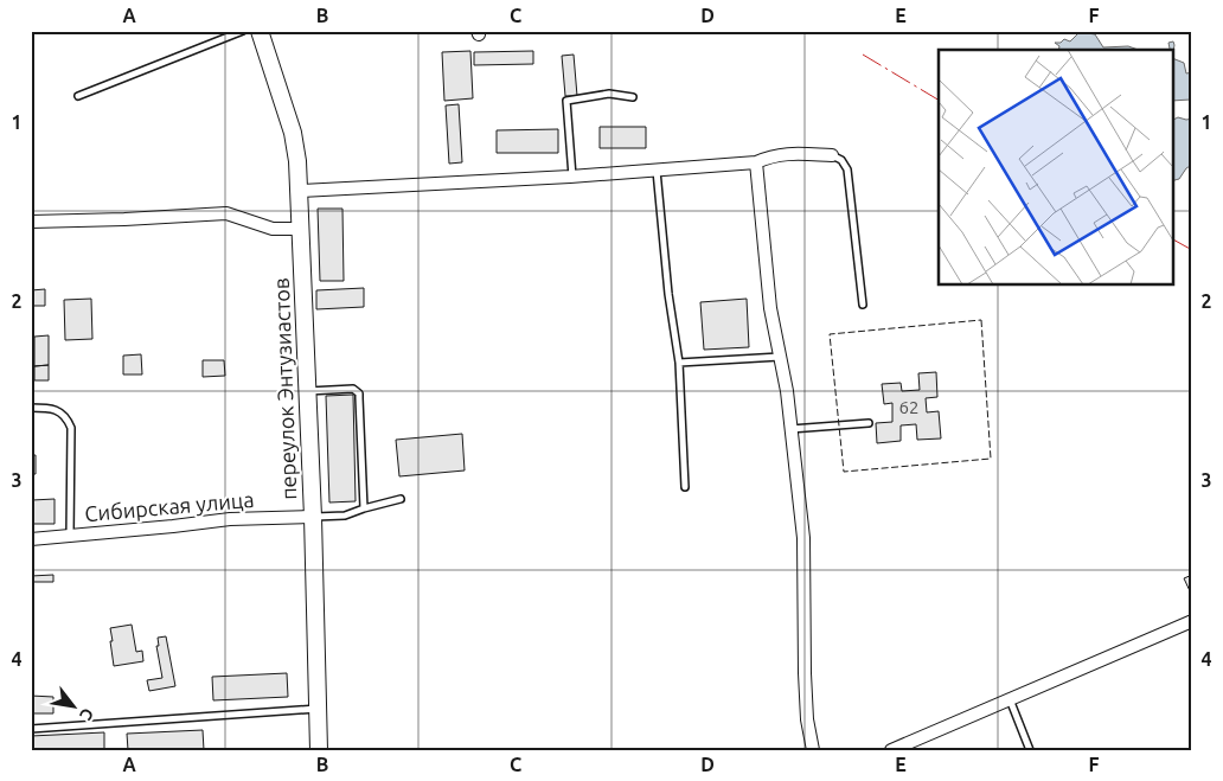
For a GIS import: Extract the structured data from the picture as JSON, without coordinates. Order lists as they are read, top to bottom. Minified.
{"streets":{"main road":["переулок Энтузиастов"],"street":["Сибирская улица"]},"crossings":[["переулок Энтузиастов","Сибирская улица"]],"house_numbers":["62"],"north":"bottom right","grid":{"columns":["A","B","C","D","E","F"],"rows":["1","2","3","4"]}}
